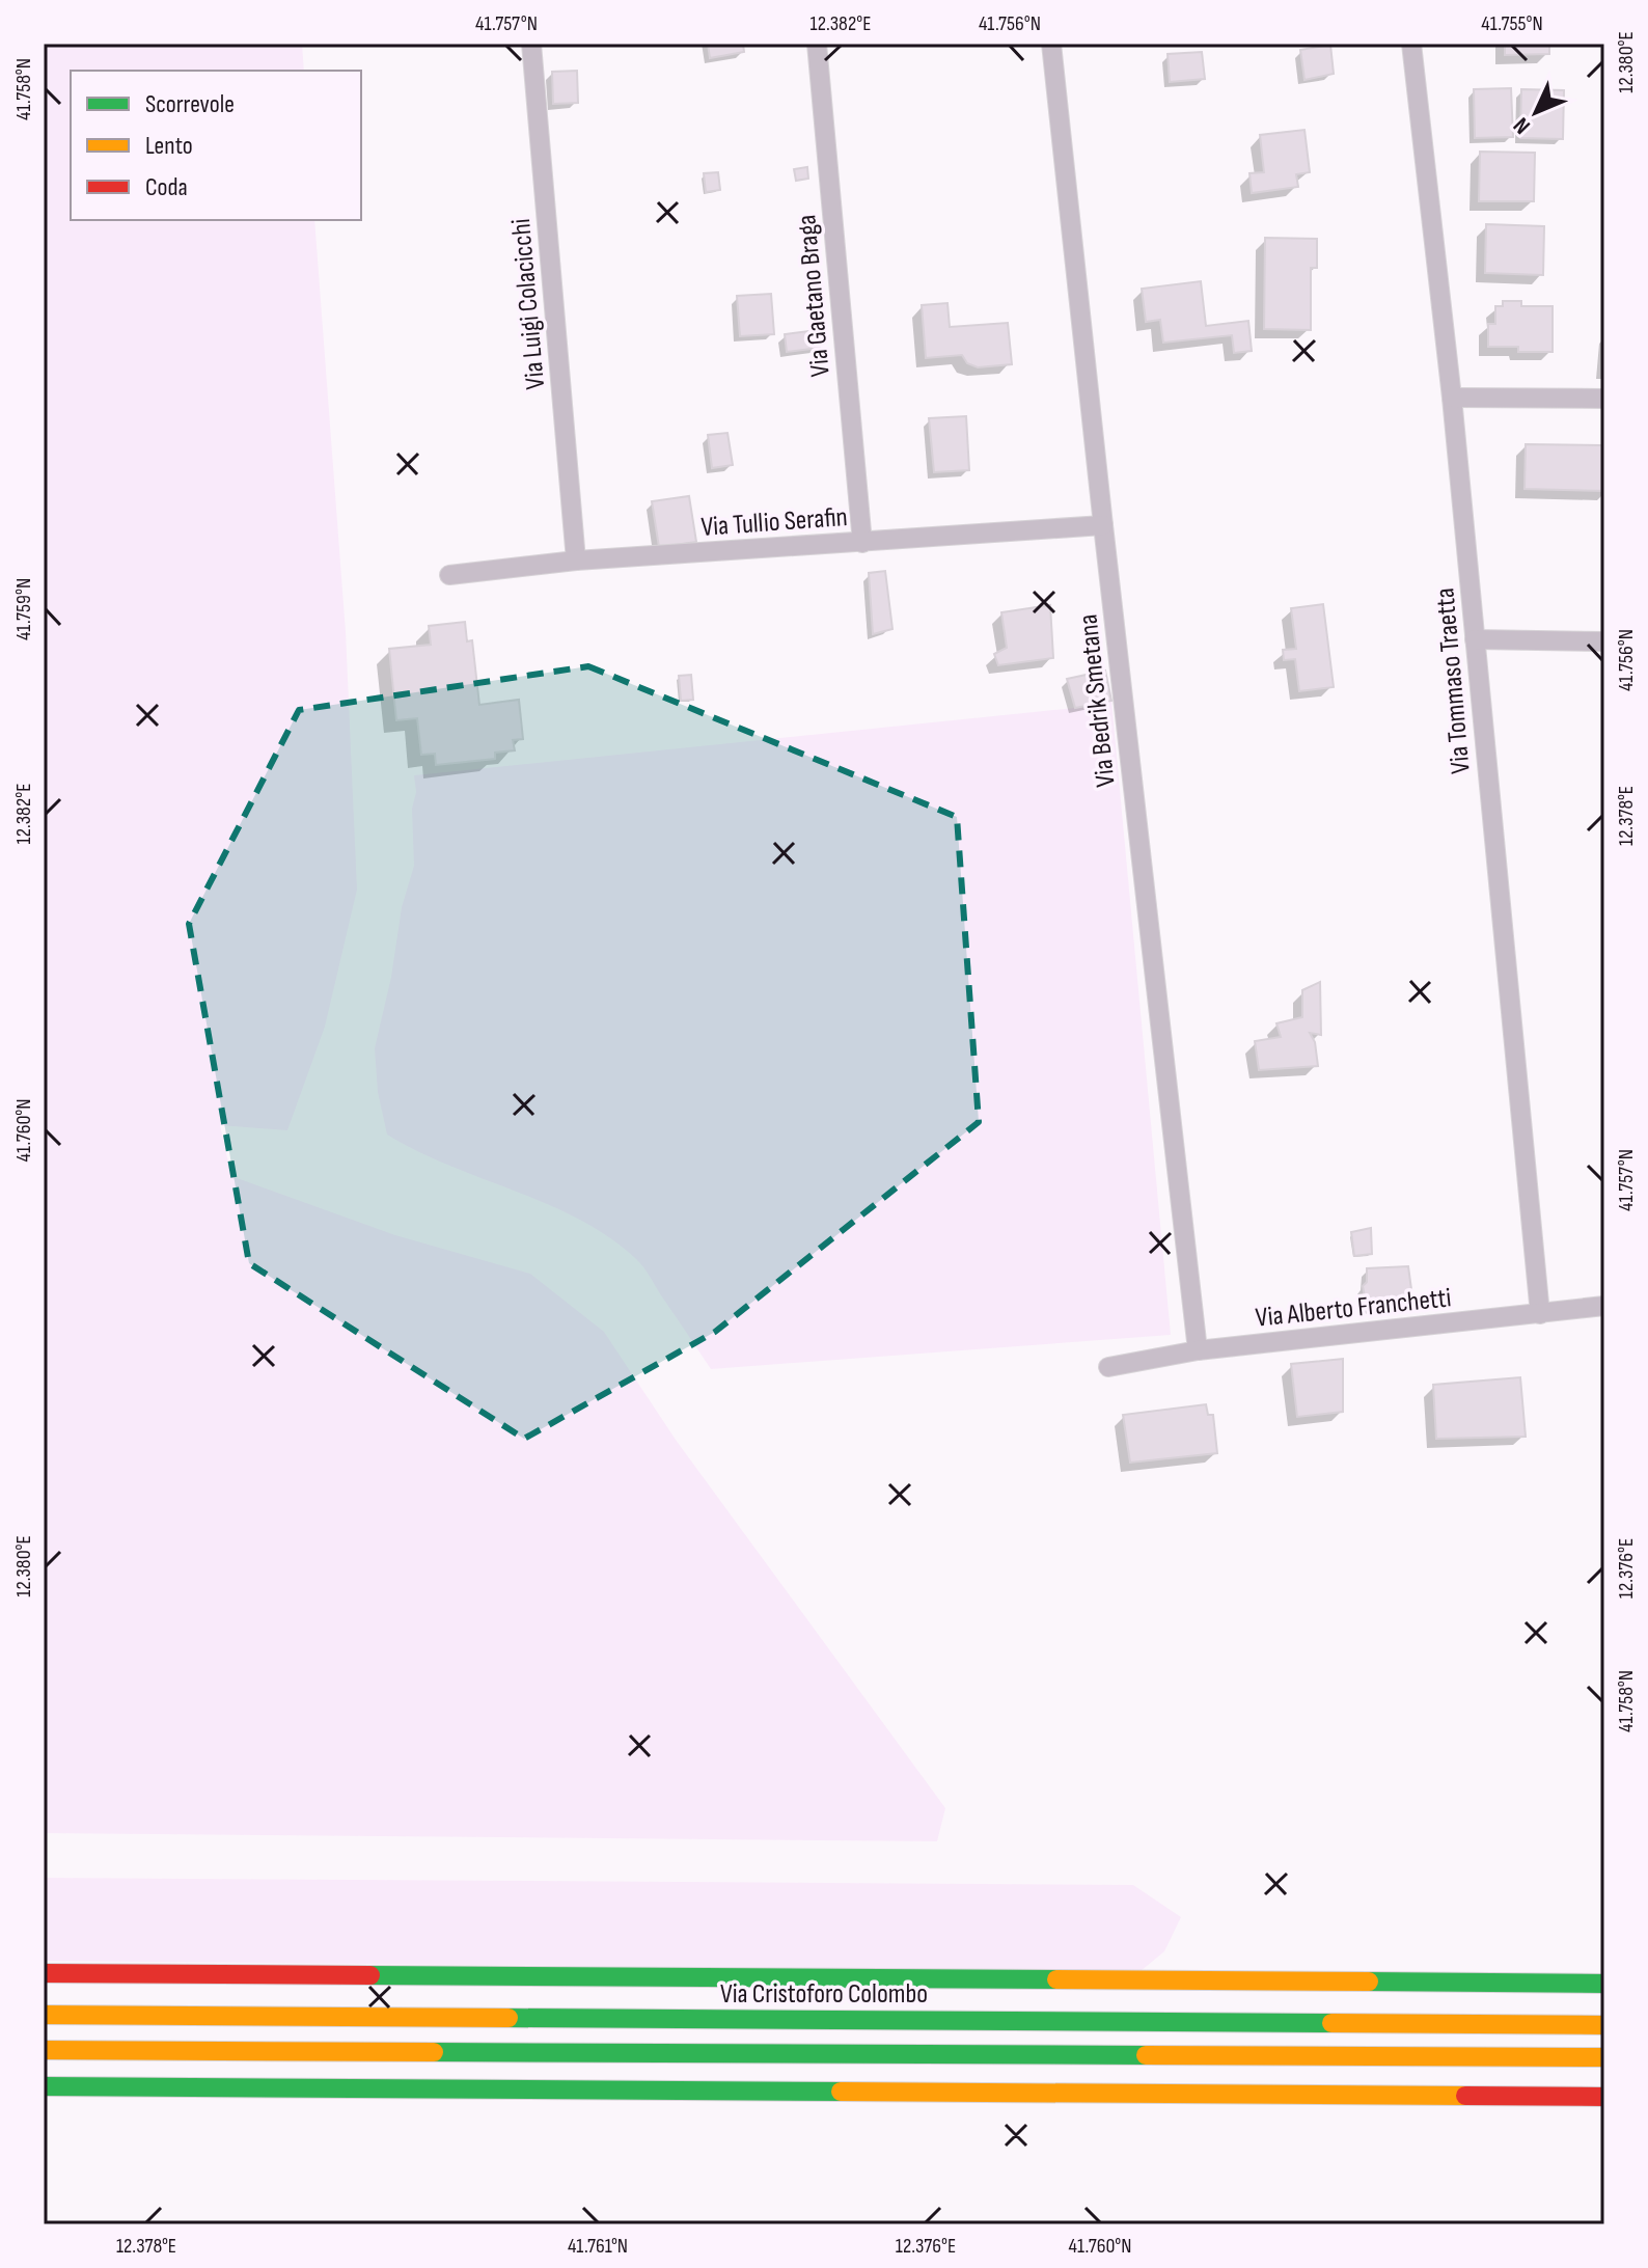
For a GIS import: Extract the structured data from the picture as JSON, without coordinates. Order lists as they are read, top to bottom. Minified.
{"streets":{"street":["Via Gaetano Braga","Via Luigi Colacicchi","Via Tullio Serafin","Via Tommaso Traetta","Via Bedrik Smetana","Via Alberto Franchetti","Via Cristoforo Colombo"]},"crossings":[["Via Gaetano Braga","Via Tullio Serafin"],["Via Luigi Colacicchi","Via Tullio Serafin"],["Via Tullio Serafin","Via Bedrik Smetana"],["Via Tommaso Traetta","Via Alberto Franchetti"],["Via Bedrik Smetana","Via Alberto Franchetti"]],"legend":["Scorrevole","Lento","Coda"],"north":"bottom left","coordinates":["41.757°N","12.382°E","41.756°N","41.755°N","12.380°E","41.758°N","41.759°N","12.378°E","41.760°N","12.376°E","41.761°N"]}
